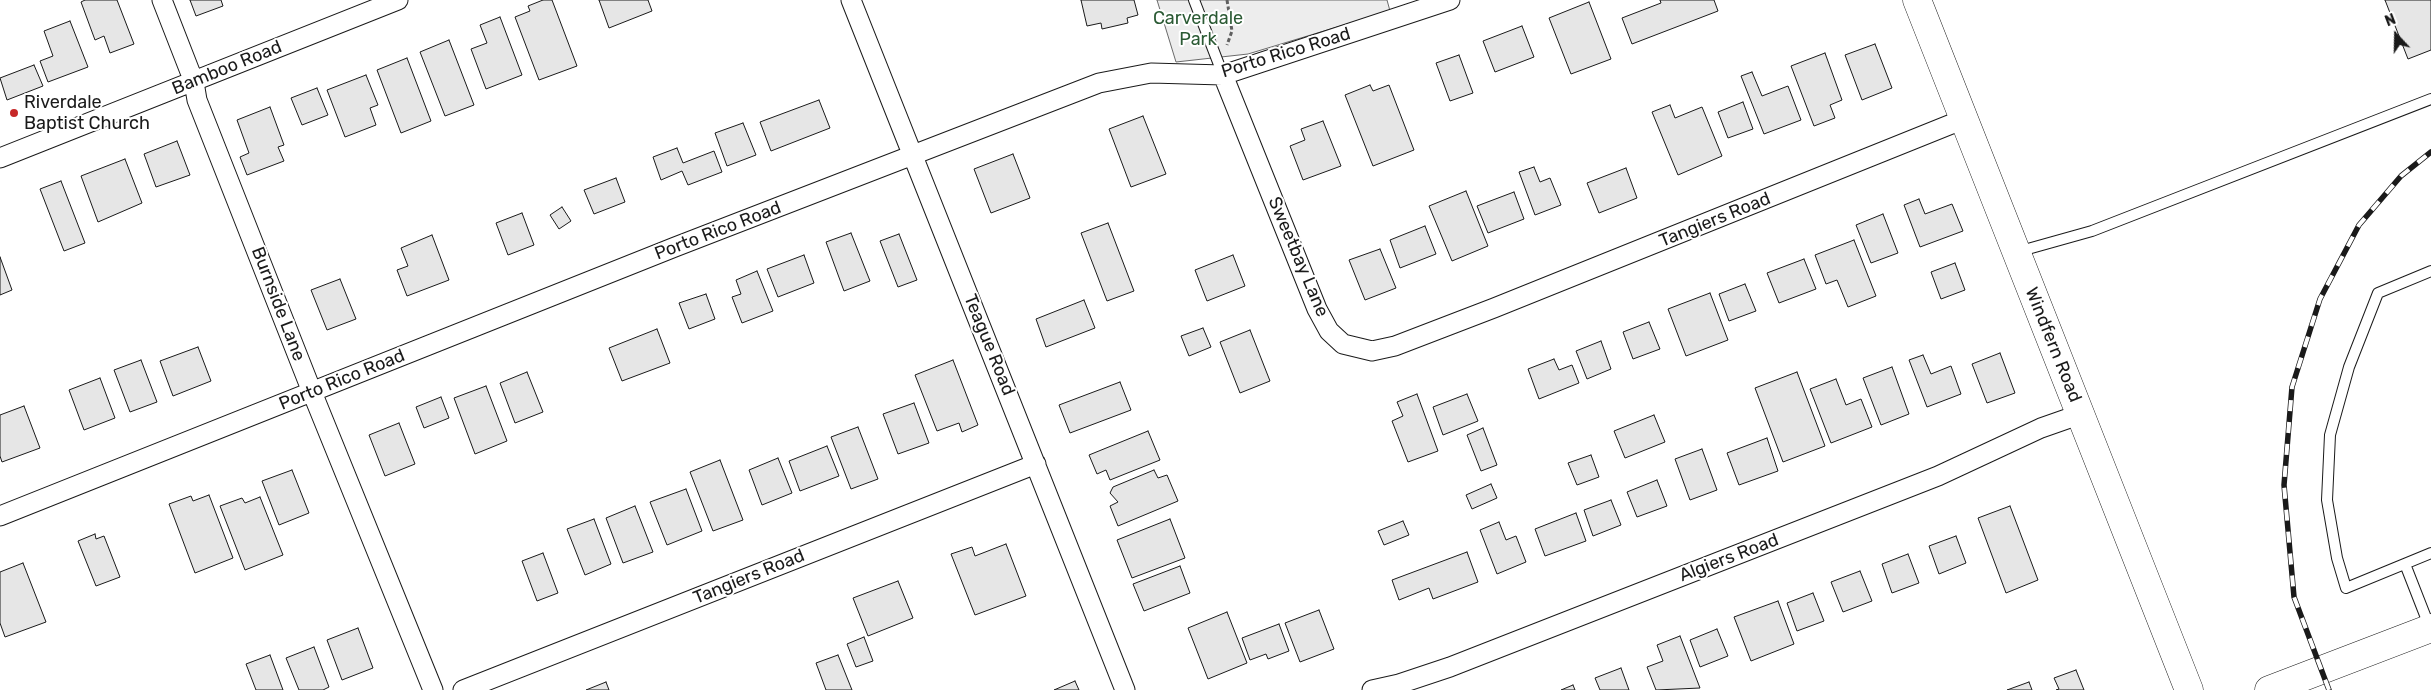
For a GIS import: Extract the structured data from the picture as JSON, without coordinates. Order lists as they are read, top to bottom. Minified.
{"streets":{"street":["Porto Rico Road","Bamboo Road","Tangiers Road","Sweetbay Lane","Burnside Lane","Teague Road","Windfern Road","Algiers Road"]},"crossings":[["Porto Rico Road","Sweetbay Lane"],["Porto Rico Road","Burnside Lane"],["Porto Rico Road","Teague Road"],["Bamboo Road","Burnside Lane"],["Tangiers Road","Sweetbay Lane"],["Tangiers Road","Teague Road"],["Tangiers Road","Windfern Road"],["Windfern Road","Algiers Road"]],"parks":["Carverdale Park"],"places":["Riverdale Baptist Church"],"north":"top"}
